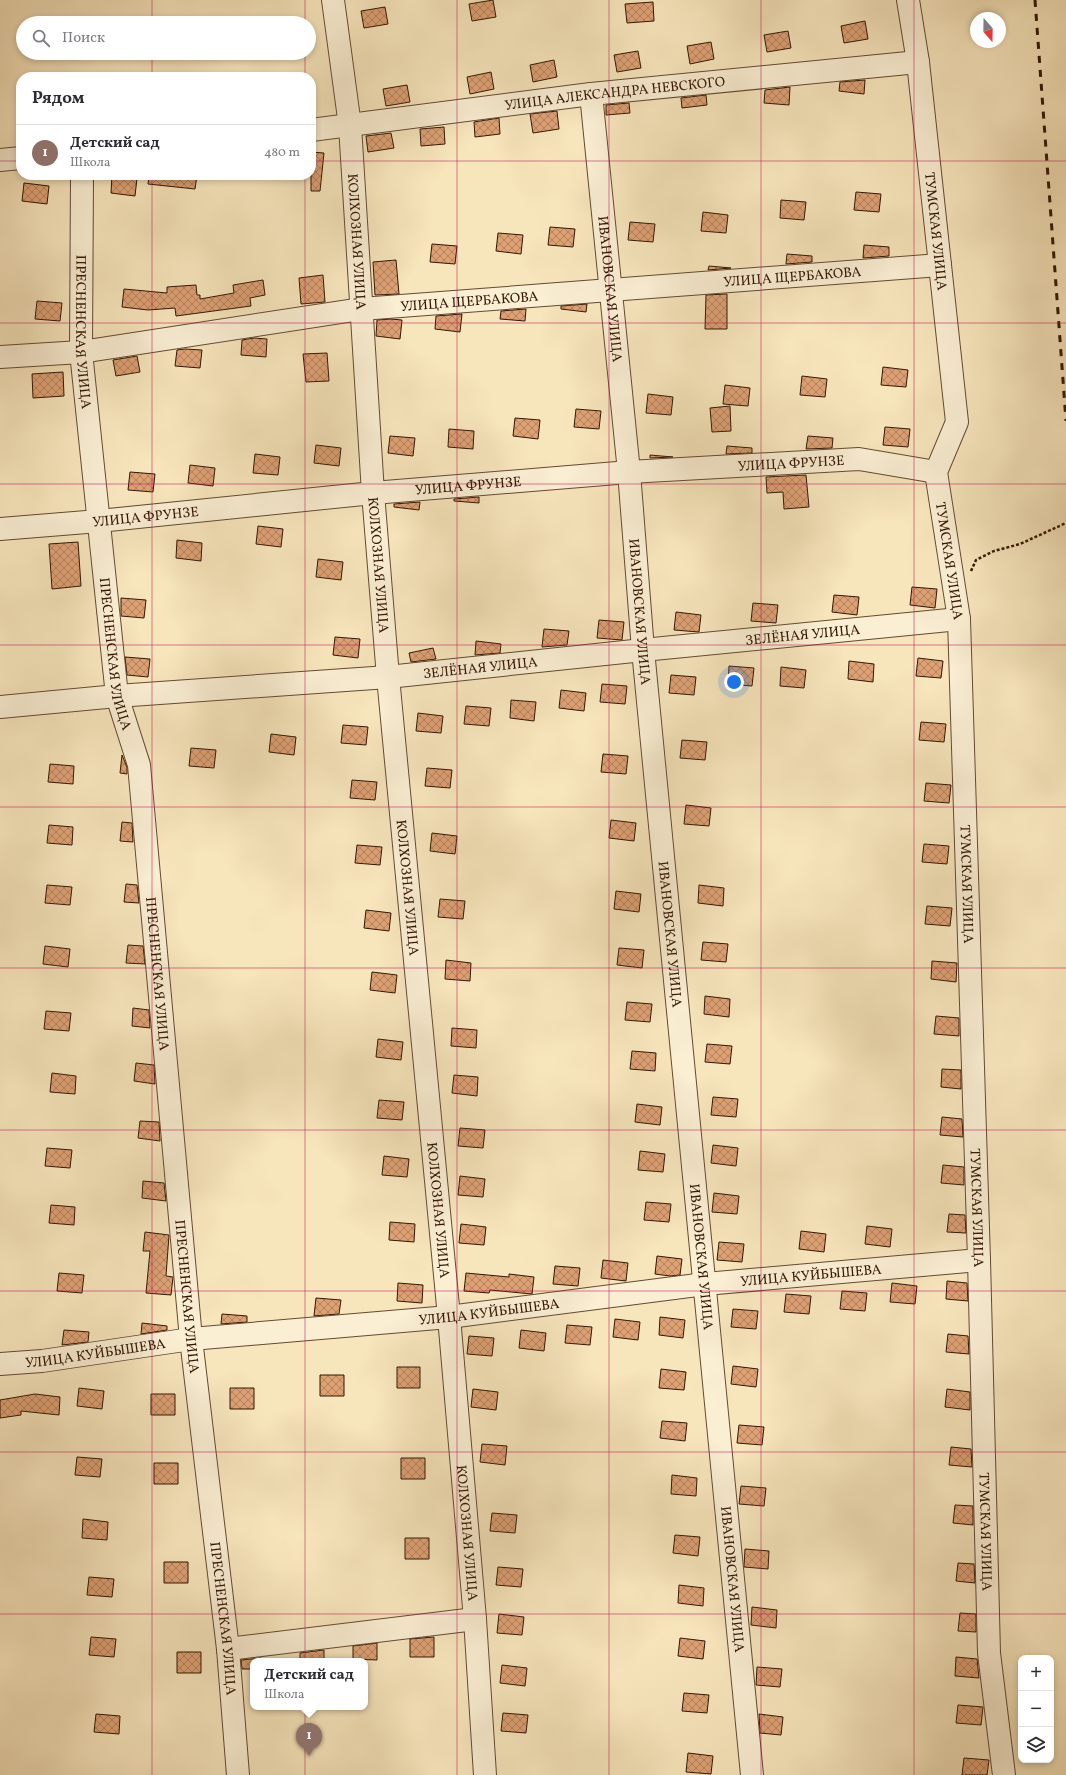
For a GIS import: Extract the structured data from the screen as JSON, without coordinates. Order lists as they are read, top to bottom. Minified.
{"streets":{"street":["УЛИЦА АЛЕКСАНДРА НЕВСКОГО","ТУМСКАЯ УЛИЦА","КОЛХОЗНАЯ УЛИЦА","УЛИЦА ЩЕРБАКОВА","ИВАНОВСКАЯ УЛИЦА","ПРЕСНЕНСКАЯ УЛИЦА","УЛИЦА ФРУНЗЕ","ЗЕЛЁНАЯ УЛИЦА","УЛИЦА КУЙБЫШЕВА"]},"crossings":[["УЛИЦА АЛЕКСАНДРА НЕВСКОГО","ТУМСКАЯ УЛИЦА"],["УЛИЦА АЛЕКСАНДРА НЕВСКОГО","КОЛХОЗНАЯ УЛИЦА"],["УЛИЦА АЛЕКСАНДРА НЕВСКОГО","ИВАНОВСКАЯ УЛИЦА"],["ТУМСКАЯ УЛИЦА","УЛИЦА ЩЕРБАКОВА"],["ТУМСКАЯ УЛИЦА","УЛИЦА ФРУНЗЕ"],["ТУМСКАЯ УЛИЦА","ЗЕЛЁНАЯ УЛИЦА"],["ТУМСКАЯ УЛИЦА","УЛИЦА КУЙБЫШЕВА"],["КОЛХОЗНАЯ УЛИЦА","УЛИЦА ЩЕРБАКОВА"],["КОЛХОЗНАЯ УЛИЦА","УЛИЦА ФРУНЗЕ"],["КОЛХОЗНАЯ УЛИЦА","ЗЕЛЁНАЯ УЛИЦА"],["КОЛХОЗНАЯ УЛИЦА","УЛИЦА КУЙБЫШЕВА"],["УЛИЦА ЩЕРБАКОВА","ИВАНОВСКАЯ УЛИЦА"],["УЛИЦА ЩЕРБАКОВА","ПРЕСНЕНСКАЯ УЛИЦА"],["ИВАНОВСКАЯ УЛИЦА","УЛИЦА ФРУНЗЕ"],["ИВАНОВСКАЯ УЛИЦА","ЗЕЛЁНАЯ УЛИЦА"],["ИВАНОВСКАЯ УЛИЦА","УЛИЦА КУЙБЫШЕВА"],["ПРЕСНЕНСКАЯ УЛИЦА","УЛИЦА ФРУНЗЕ"],["ПРЕСНЕНСКАЯ УЛИЦА","ЗЕЛЁНАЯ УЛИЦА"],["ПРЕСНЕНСКАЯ УЛИЦА","УЛИЦА КУЙБЫШЕВА"]],"north":"bottom","page":{"search":"Поиск","heading":"Рядом","list":[{"mark":"1","name":"Детский сад","note":"Школа","value":"480 m"}],"map_buttons":["+","−"],"popup":["Детский сад","Школа"],"pins":"1"}}
